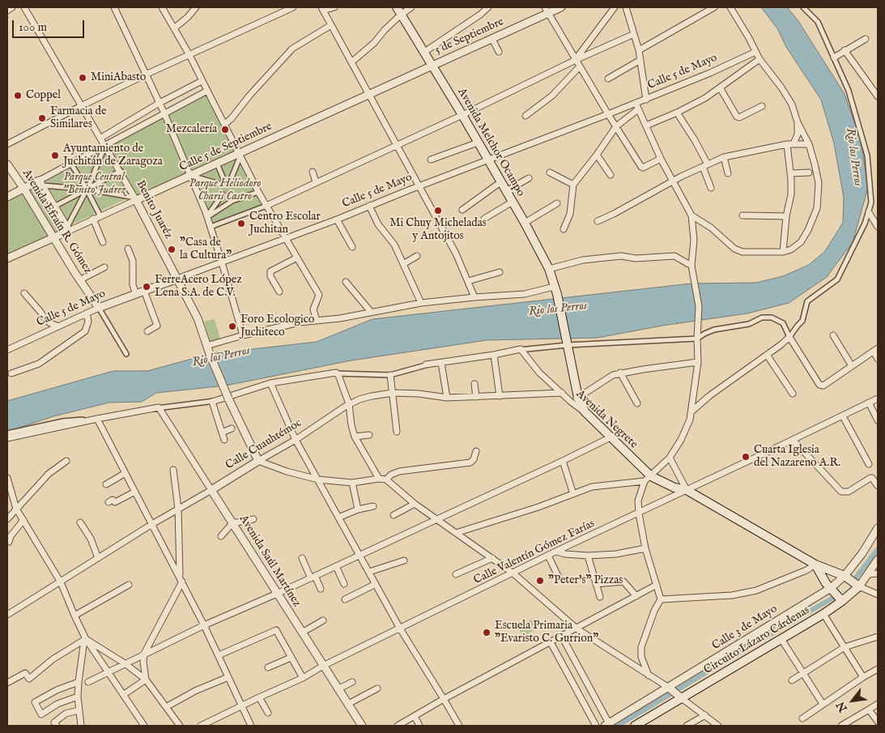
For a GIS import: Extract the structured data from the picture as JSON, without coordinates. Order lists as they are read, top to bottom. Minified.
{"streets":{"main road":["Avenida Melchor Ocampo","Avenida Negrete","Circuito Lázaro Cárdenas"],"street":["5 de Septiembre","Calle 5 de Mayo","Calle 5 de Septiembre","Benito Juaréz","Avenida Efraín R. Gómez","Calle Cuauhtémoc","Calle Valentín Gómez Farías","Avenida Saúl Martínez","Calle 3 de Mayo"]},"crossings":[["5 de Septiembre","Avenida Melchor Ocampo"],["5 de Septiembre","Calle 5 de Septiembre"],["Calle 5 de Mayo","Avenida Melchor Ocampo"],["Calle 5 de Mayo","Benito Juaréz"],["Calle 5 de Mayo","Avenida Efraín R. Gómez"],["Avenida Melchor Ocampo","Calle 5 de Septiembre"],["Avenida Melchor Ocampo","Avenida Negrete"],["Calle 5 de Septiembre","Benito Juaréz"],["Calle 5 de Septiembre","Avenida Efraín R. Gómez"],["Benito Juaréz","Calle Cuauhtémoc"],["Avenida Negrete","Calle Cuauhtémoc"],["Avenida Negrete","Calle Valentín Gómez Farías"],["Avenida Negrete","Calle 3 de Mayo"],["Avenida Negrete","Circuito Lázaro Cárdenas"],["Calle Cuauhtémoc","Avenida Saúl Martínez"],["Calle Valentín Gómez Farías","Avenida Saúl Martínez"],["Calle 3 de Mayo","Circuito Lázaro Cárdenas"]],"water":["Rio los Perros"],"parks":["Parque Central \"Benito Juárez","Parque Heliodoro Charis Castro"],"places":["MiniAbasto","Coppel","Farmacia de Similares","Mezcalería","Ayuntamiento de Juchitán de Zaragoza","Mi Chuy Micheladas y Antojitos","Centro Escolar Juchitan","\"Casa de la Cultura\"","FerreAcero López Lena S.A. de C.V.","Foro Ecologico Juchiteco","Cuarta Iglesia del Nazareno A.R.","\"Peter's\" Pizzas","Escuela Primaria \"Evaristo C. Gurrion\""],"scale_bar":"100 m","north":"bottom left"}
